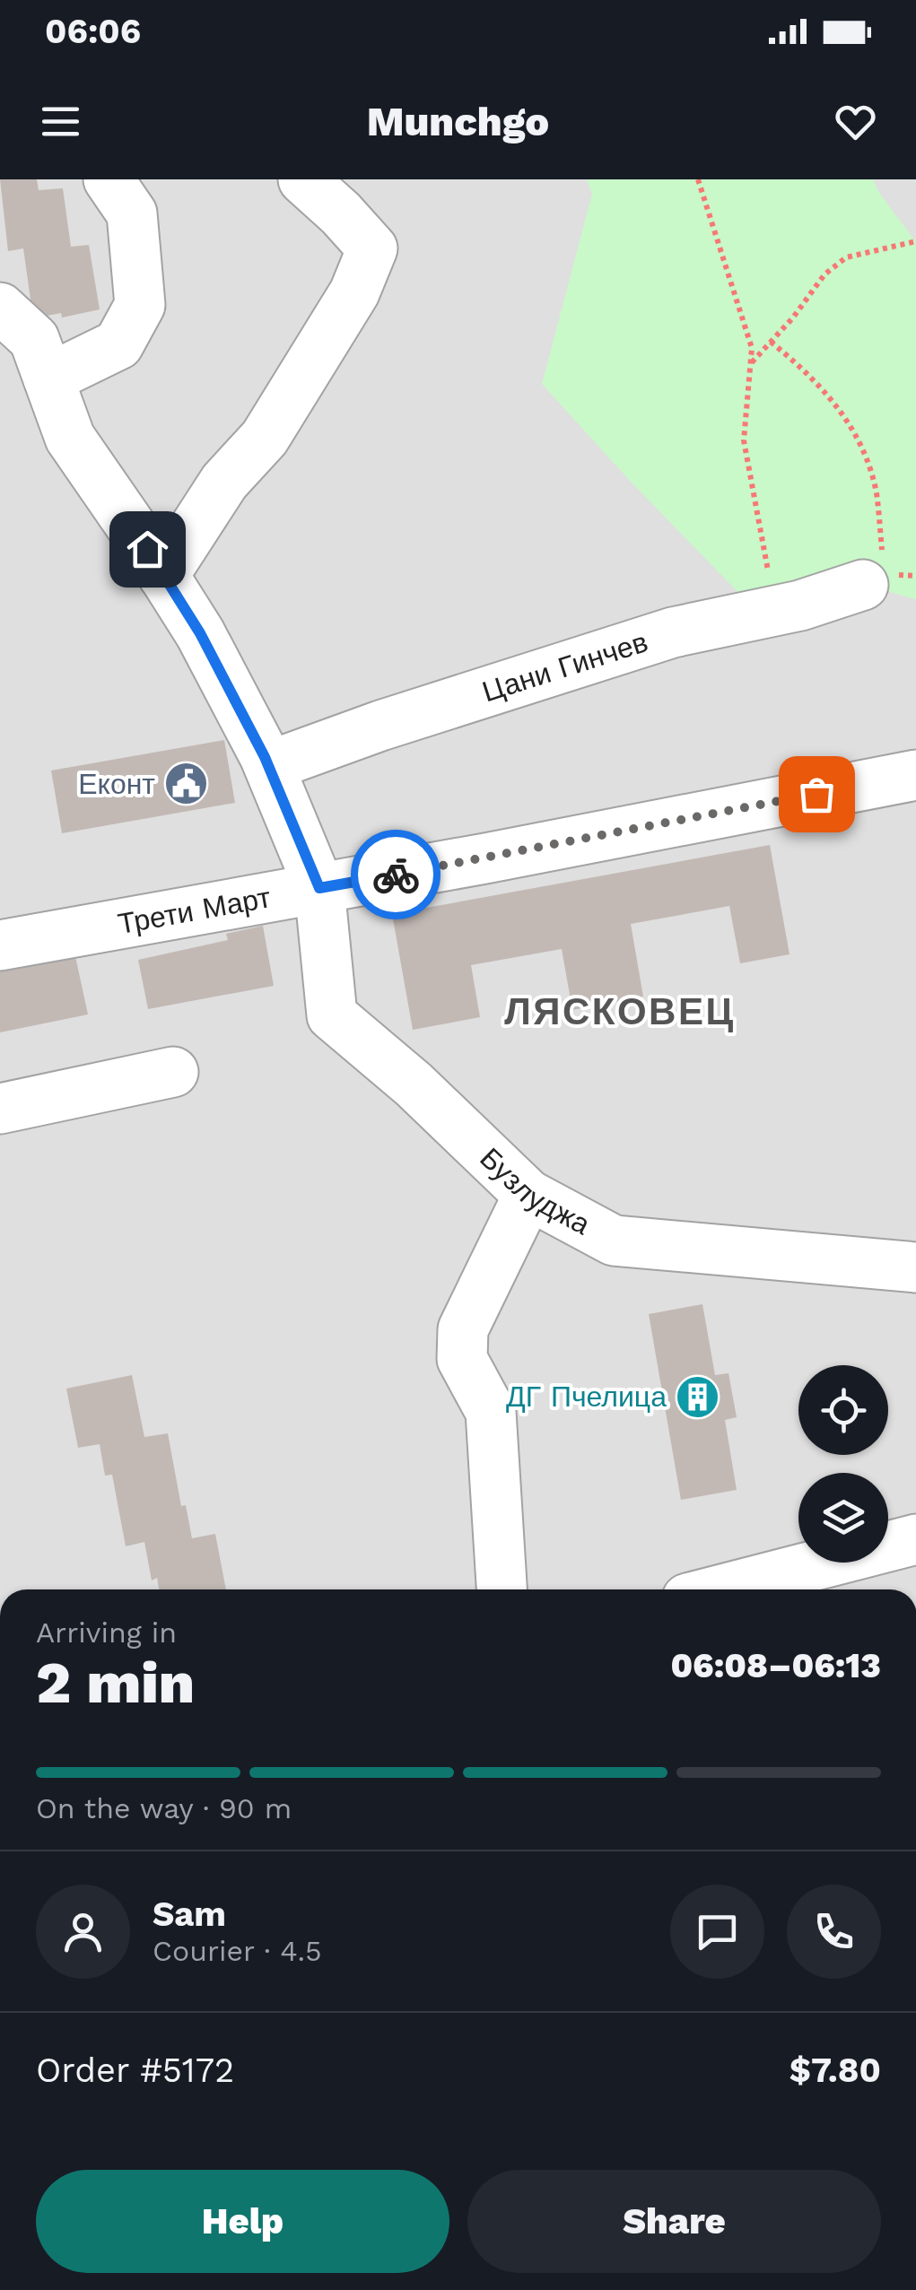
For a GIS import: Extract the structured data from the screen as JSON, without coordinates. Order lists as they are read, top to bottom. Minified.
{"streets":{"street":["Цани Гинчев","Трети Март","Бузлуджа"]},"crossings":[["Трети Март","Бузлуджа"]],"districts":["ЛЯСКОВЕЦ"],"places":{"public building":["Еконт"],"building":["ДГ Пчелица"]},"page":{"status":"06:06","header":"Munchgo","heading":["2 min","Arriving in","06:08–06:13"],"panel":["Sam","Courier · 4.5","Order #5172","$7.80"],"bar":"On the way · 90 m","buttons":["Help","Share"]}}
